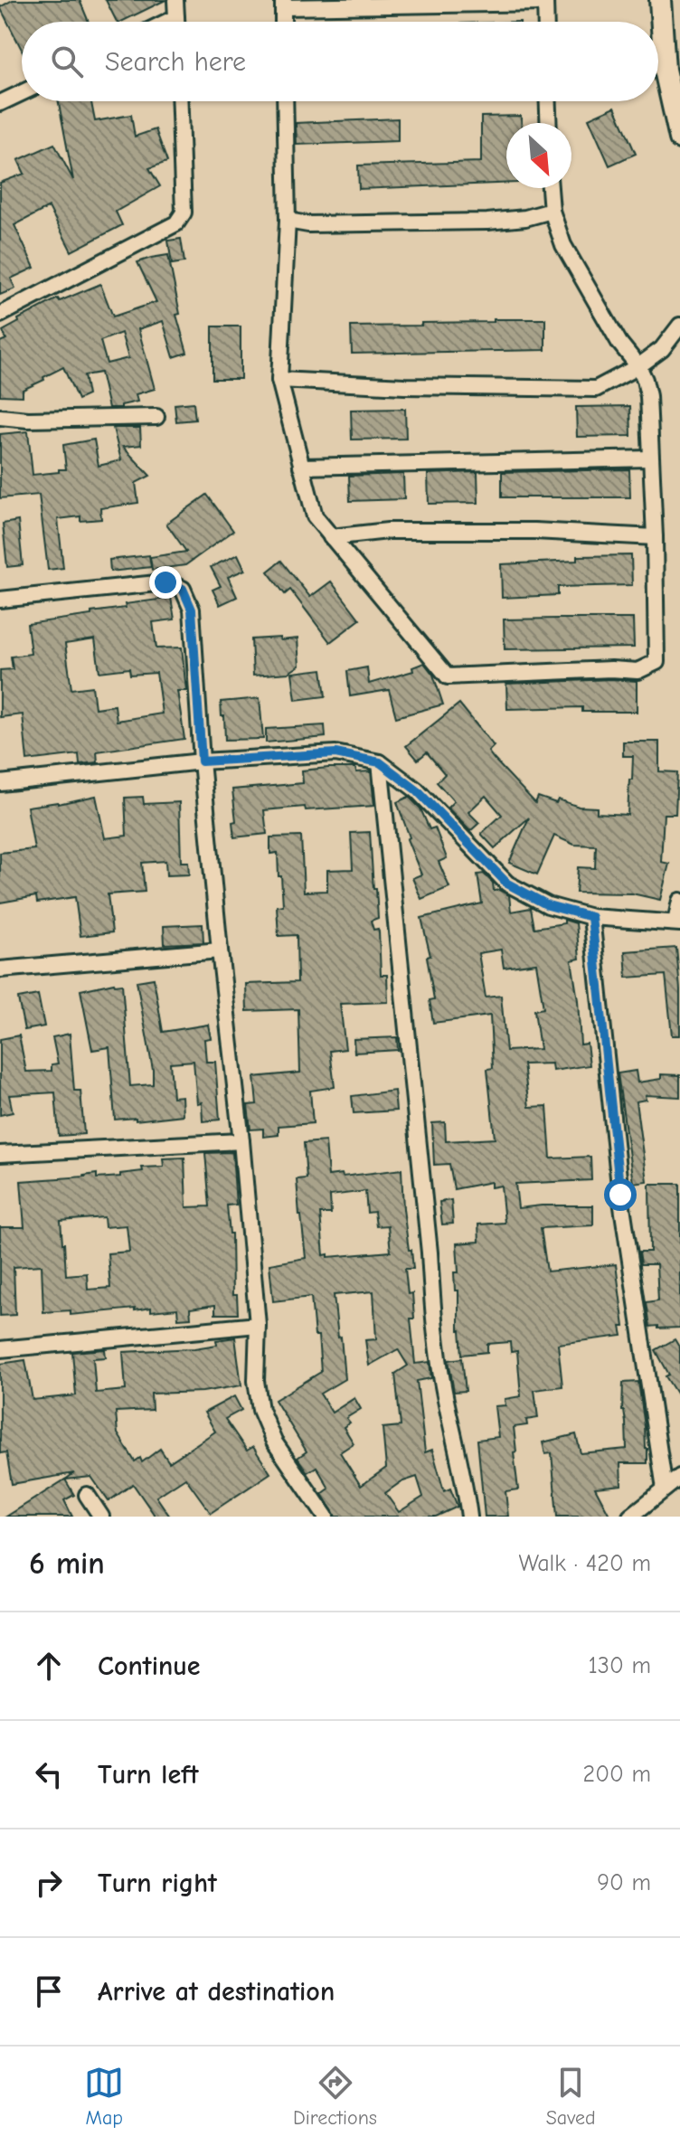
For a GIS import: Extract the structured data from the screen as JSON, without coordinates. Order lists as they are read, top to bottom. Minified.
{"north":"bottom right","page":{"search":"Search here","heading":["6 min","Walk · 420 m"],"list":[["Continue","130 m"],["Turn left","200 m"],["Turn right","90 m"],"Arrive at destination"],"nav":["Map","Directions","Saved"]}}
